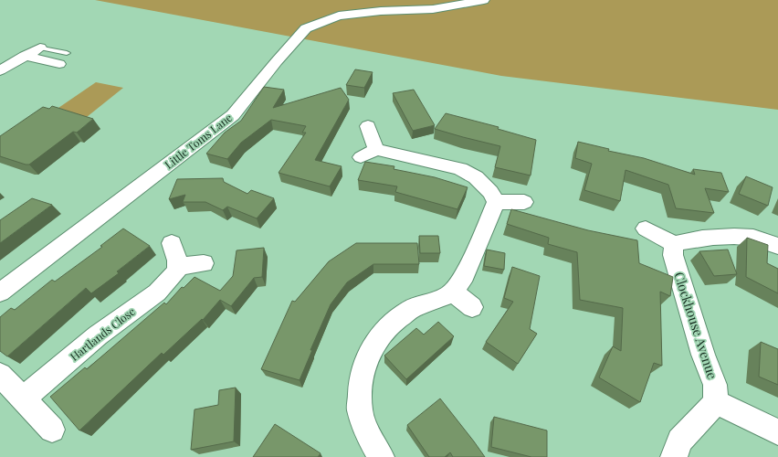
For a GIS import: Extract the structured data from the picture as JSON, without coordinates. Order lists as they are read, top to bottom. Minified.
{"streets":{"street":["Little Toms Lane","Clockhouse Avenue","Hartlands Close"]}}
